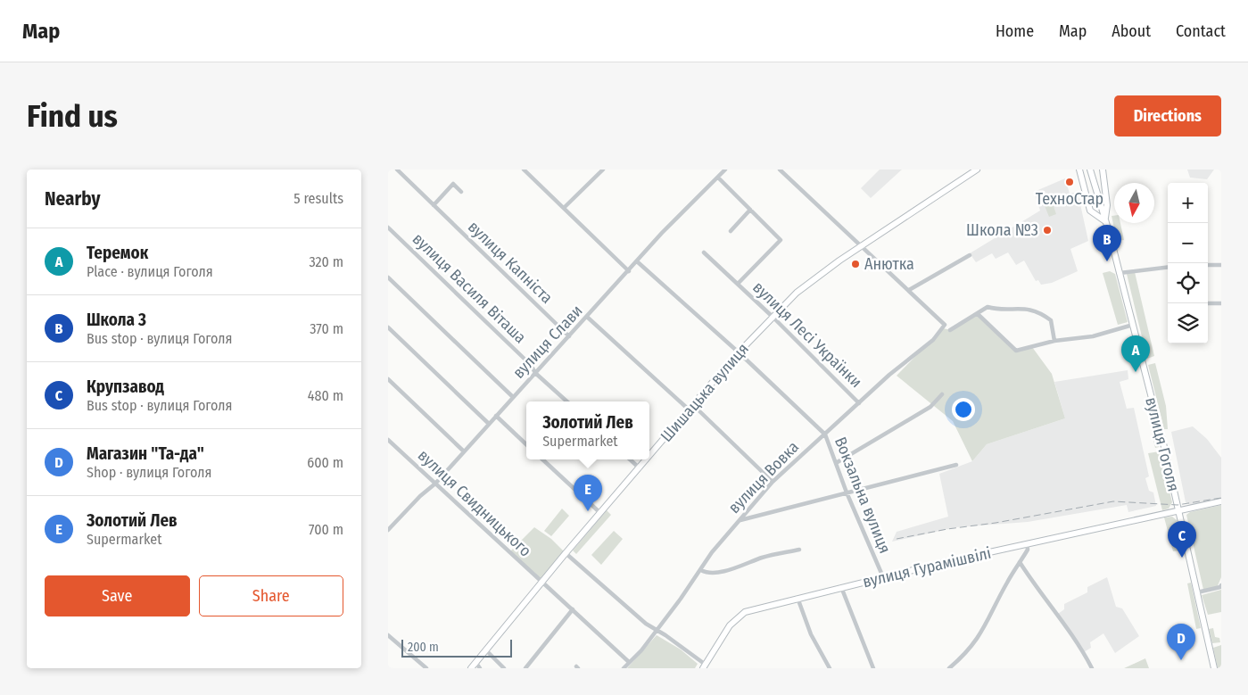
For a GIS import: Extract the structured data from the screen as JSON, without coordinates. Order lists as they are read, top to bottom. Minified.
{"streets":{"street":["вулиця Капніста","вулиця Василя Віташа","вулиця Лесі Українки","вулиця Слави","Шишацька вулиця","вулиця Гоголя","вулиця Вовка","Вокзальна вулиця","вулиця Свидницького","вулиця Гурамішвілі"]},"crossings":[["вулиця Капніста","вулиця Слави"],["вулиця Василя Віташа","вулиця Слави"],["вулиця Лесі Українки","вулиця Слави"],["вулиця Лесі Українки","Шишацька вулиця"],["вулиця Лесі Українки","вулиця Вовка"],["вулиця Слави","Вокзальна вулиця"],["вулиця Слави","вулиця Свидницького"],["Шишацька вулиця","Вокзальна вулиця"],["Шишацька вулиця","вулиця Свидницького"],["вулиця Гоголя","вулиця Гурамішвілі"],["вулиця Вовка","Вокзальна вулиця"],["вулиця Вовка","вулиця Свидницького"],["Вокзальна вулиця","вулиця Гурамішвілі"]],"places":["ТехноСтар","Школа №3","Анютка"],"scale_bar":"200 m","north":"bottom","page":{"header":"Map","nav":["Home","Map","About","Contact"],"buttons":["Directions",["Save","Share"]],"title":"Find us","heading":["Nearby","5 results"],"map_buttons":["+","−"],"pins":["B","A","E","C","D"],"list":[{"mark":"A","name":"Теремок","note":"Place · вулиця Гоголя","value":"320 m"},{"mark":"B","name":"Школа 3","note":"Bus stop · вулиця Гоголя","value":"370 m"},{"mark":"C","name":"Крупзавод","note":"Bus stop · вулиця Гоголя","value":"480 m"},{"mark":"D","name":"Магазин \"Та-да\"","note":"Shop · вулиця Гоголя","value":"600 m"},{"mark":"E","name":"Золотий Лев","note":"Supermarket","value":"700 m"}],"popup":["Золотий Лев","Supermarket"],"scale":"200 m"}}
